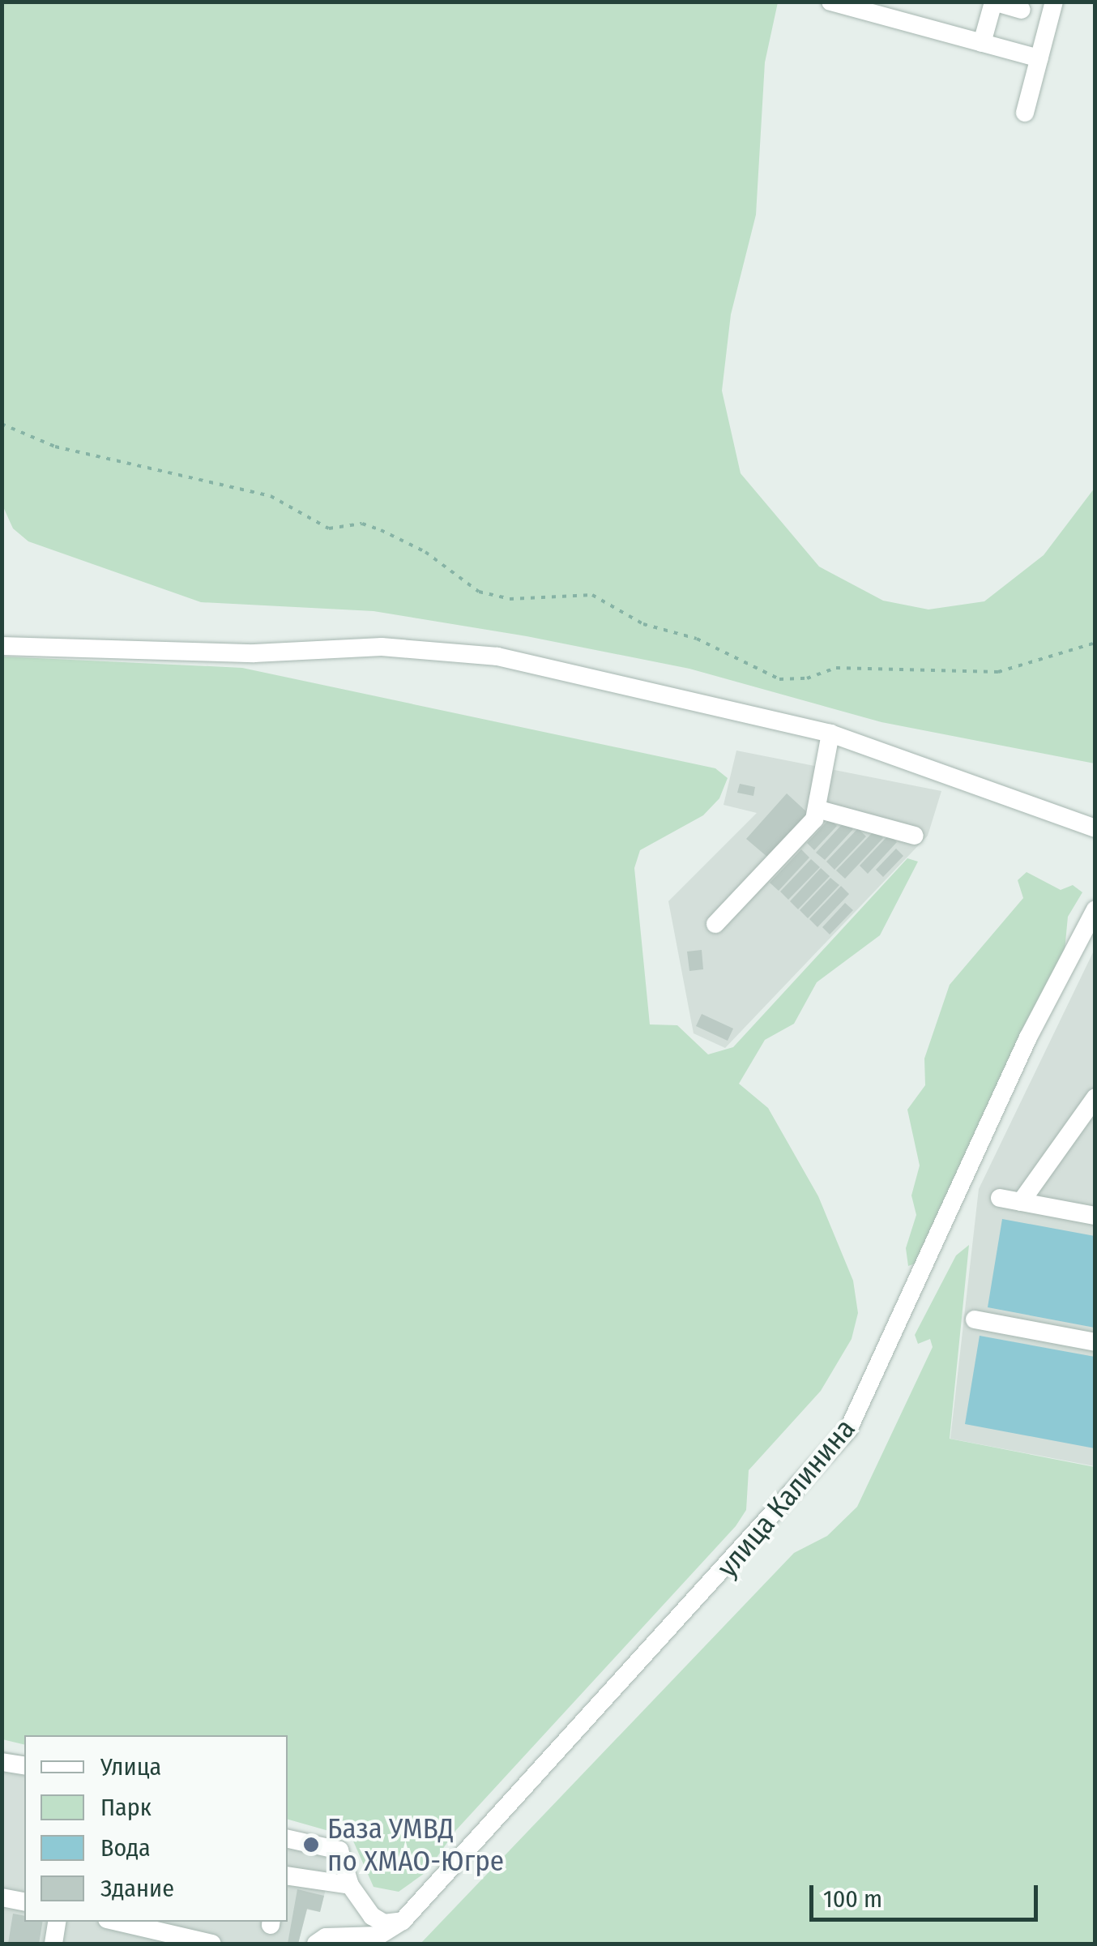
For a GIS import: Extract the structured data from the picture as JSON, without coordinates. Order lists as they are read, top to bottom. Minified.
{"streets":{"street":["улица Калинина"]},"places":["База УМВД по ХМАО-Югре"],"legend":["Улица","Парк","Вода","Здание"],"scale_bar":"100 m"}
